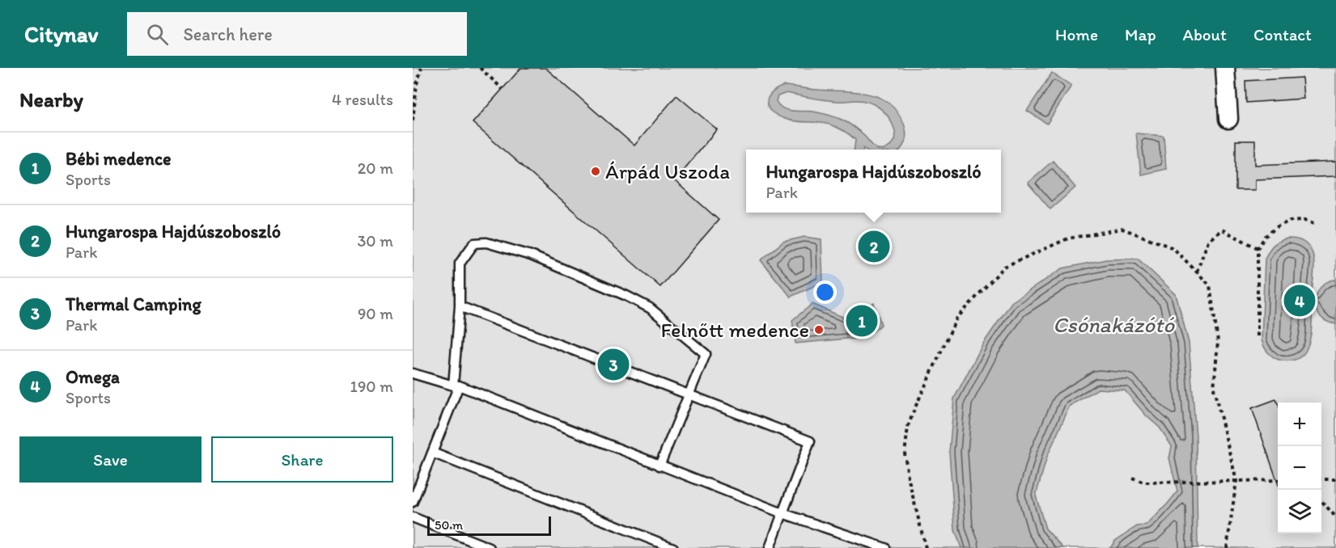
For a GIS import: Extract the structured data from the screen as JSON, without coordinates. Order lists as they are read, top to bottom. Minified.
{"water":["Csónakázótó"],"places":["Árpád Uszoda","Felnőtt medence"],"scale_bar":"50 m","page":{"header":"Citynav","search":"Search here","nav":["Home","Map","About","Contact"],"heading":["Nearby","4 results"],"list":[{"mark":"1","name":"Bébi medence","note":"Sports","value":"20 m"},{"mark":"2","name":"Hungarospa Hajdúszoboszló","note":"Park","value":"30 m"},{"mark":"3","name":"Thermal Camping","note":"Park","value":"90 m"},{"mark":"4","name":"Omega","note":"Sports","value":"190 m"}],"popup":["Hungarospa Hajdúszoboszló","Park"],"pins":["2","4","1","3"],"map_buttons":["+","−"],"buttons":["Save","Share"],"scale":"50 m"}}
